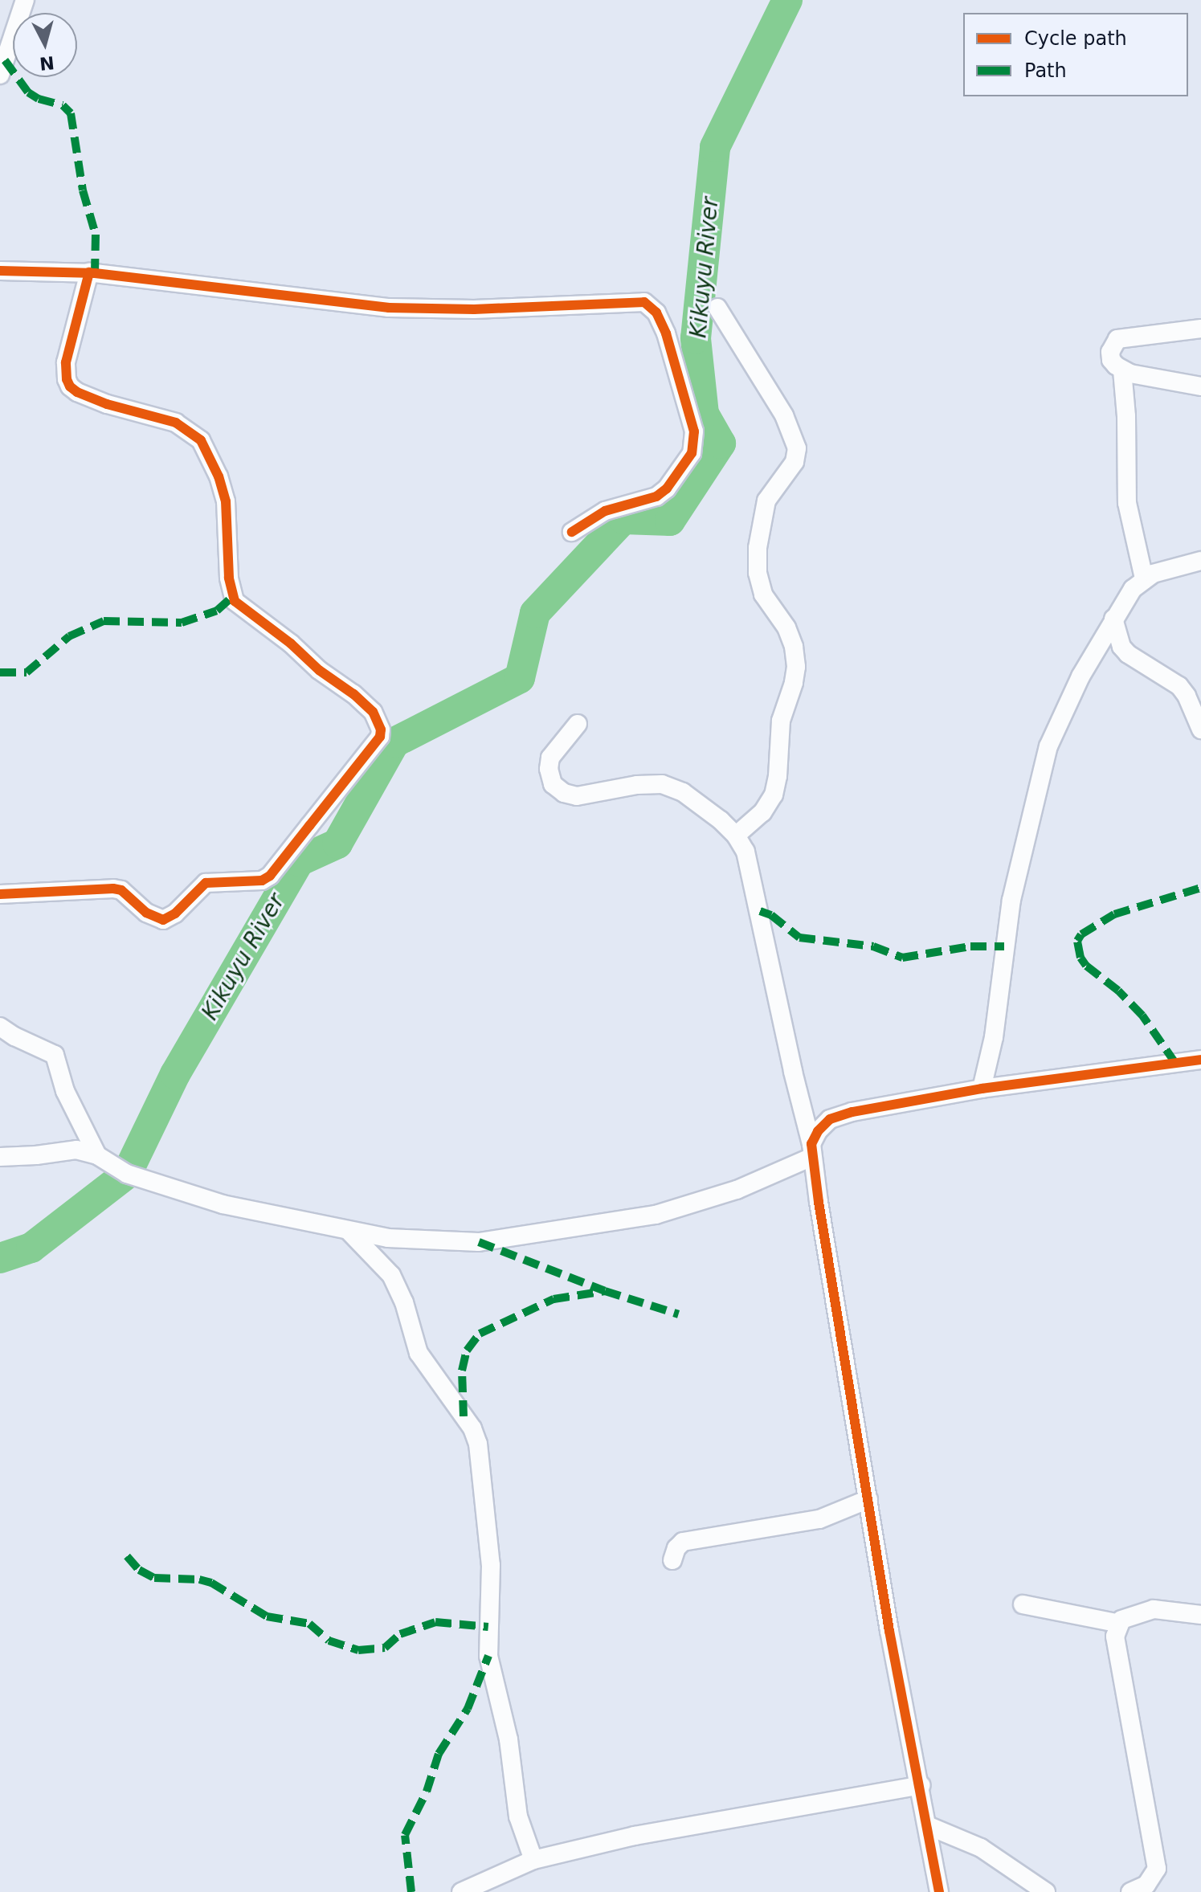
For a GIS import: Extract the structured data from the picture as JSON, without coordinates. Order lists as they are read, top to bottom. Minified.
{"water":["Kikuyu River"],"legend":["Cycle path","Path"],"north":"bottom"}
